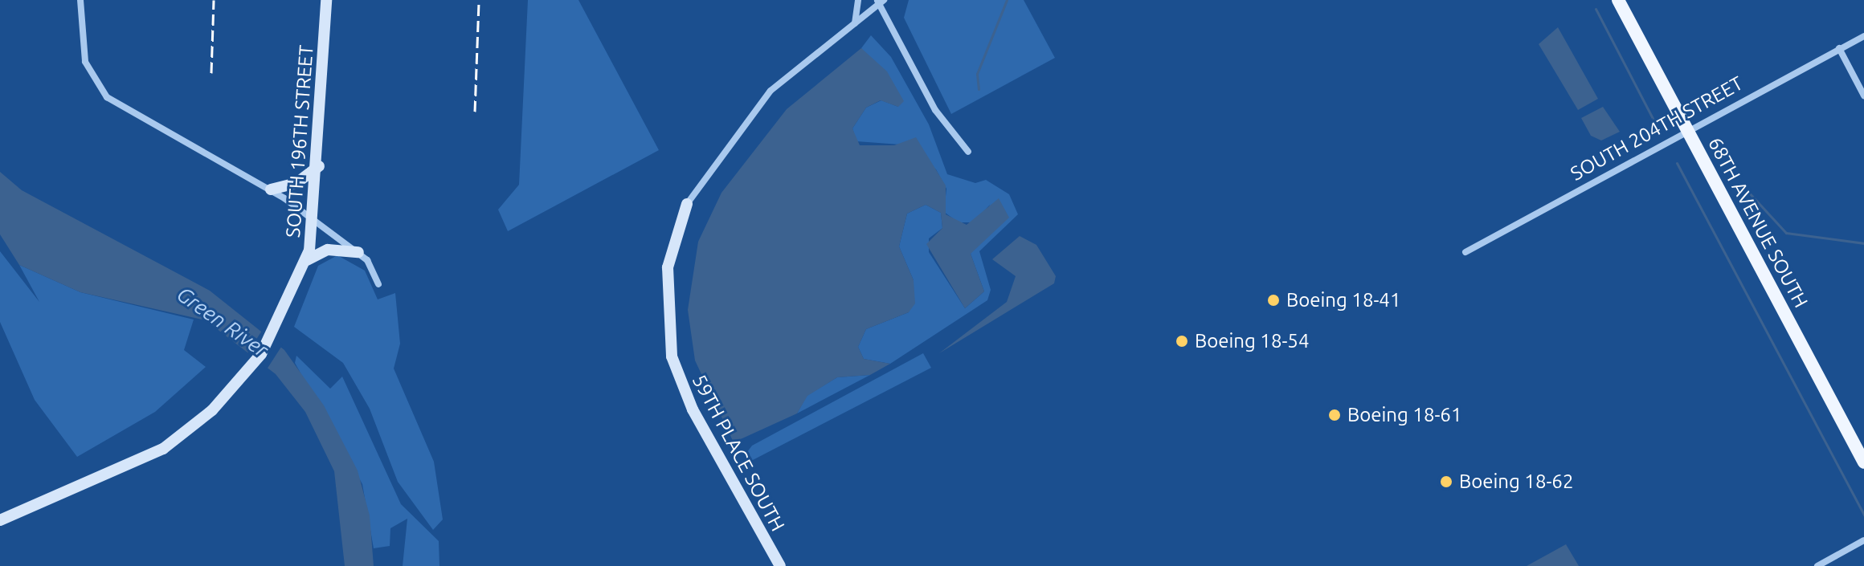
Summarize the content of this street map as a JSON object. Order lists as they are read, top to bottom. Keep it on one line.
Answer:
{"streets":{"main road":["SOUTH 196TH STREET","68TH AVENUE SOUTH","59TH PLACE SOUTH"],"street":["SOUTH 204TH STREET"]},"crossings":[["SOUTH 204TH STREET","68TH AVENUE SOUTH"]],"water":["Green River"],"places":["Boeing 18-41","Boeing 18-54","Boeing 18-61","Boeing 18-62"]}
